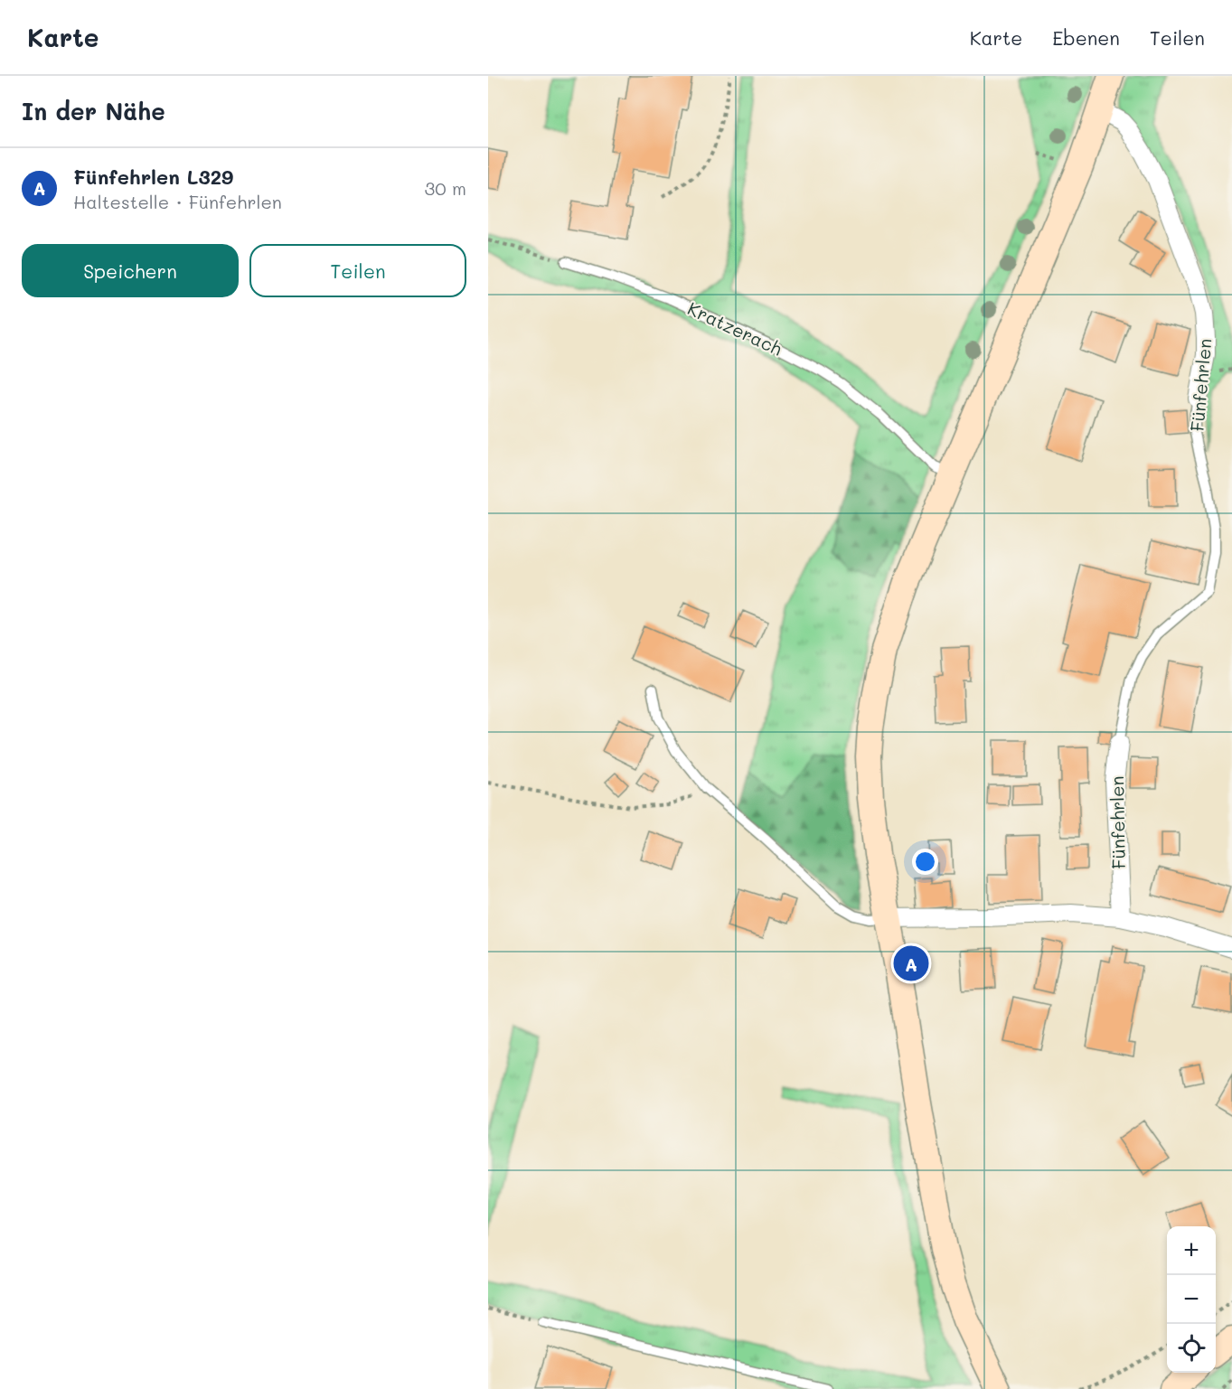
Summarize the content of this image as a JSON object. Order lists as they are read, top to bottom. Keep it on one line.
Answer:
{"streets":{"street":["Fünfehrlen"],"lane":["Kratzerach"]},"page":{"header":"Karte","nav":["Karte","Ebenen","Teilen"],"heading":"In der Nähe","list":[{"mark":"A","name":"Fünfehrlen L329","note":"Haltestelle · Fünfehrlen","value":"30 m"}],"buttons":["Speichern","Teilen"],"pins":"A","map_buttons":["+","−"]}}
